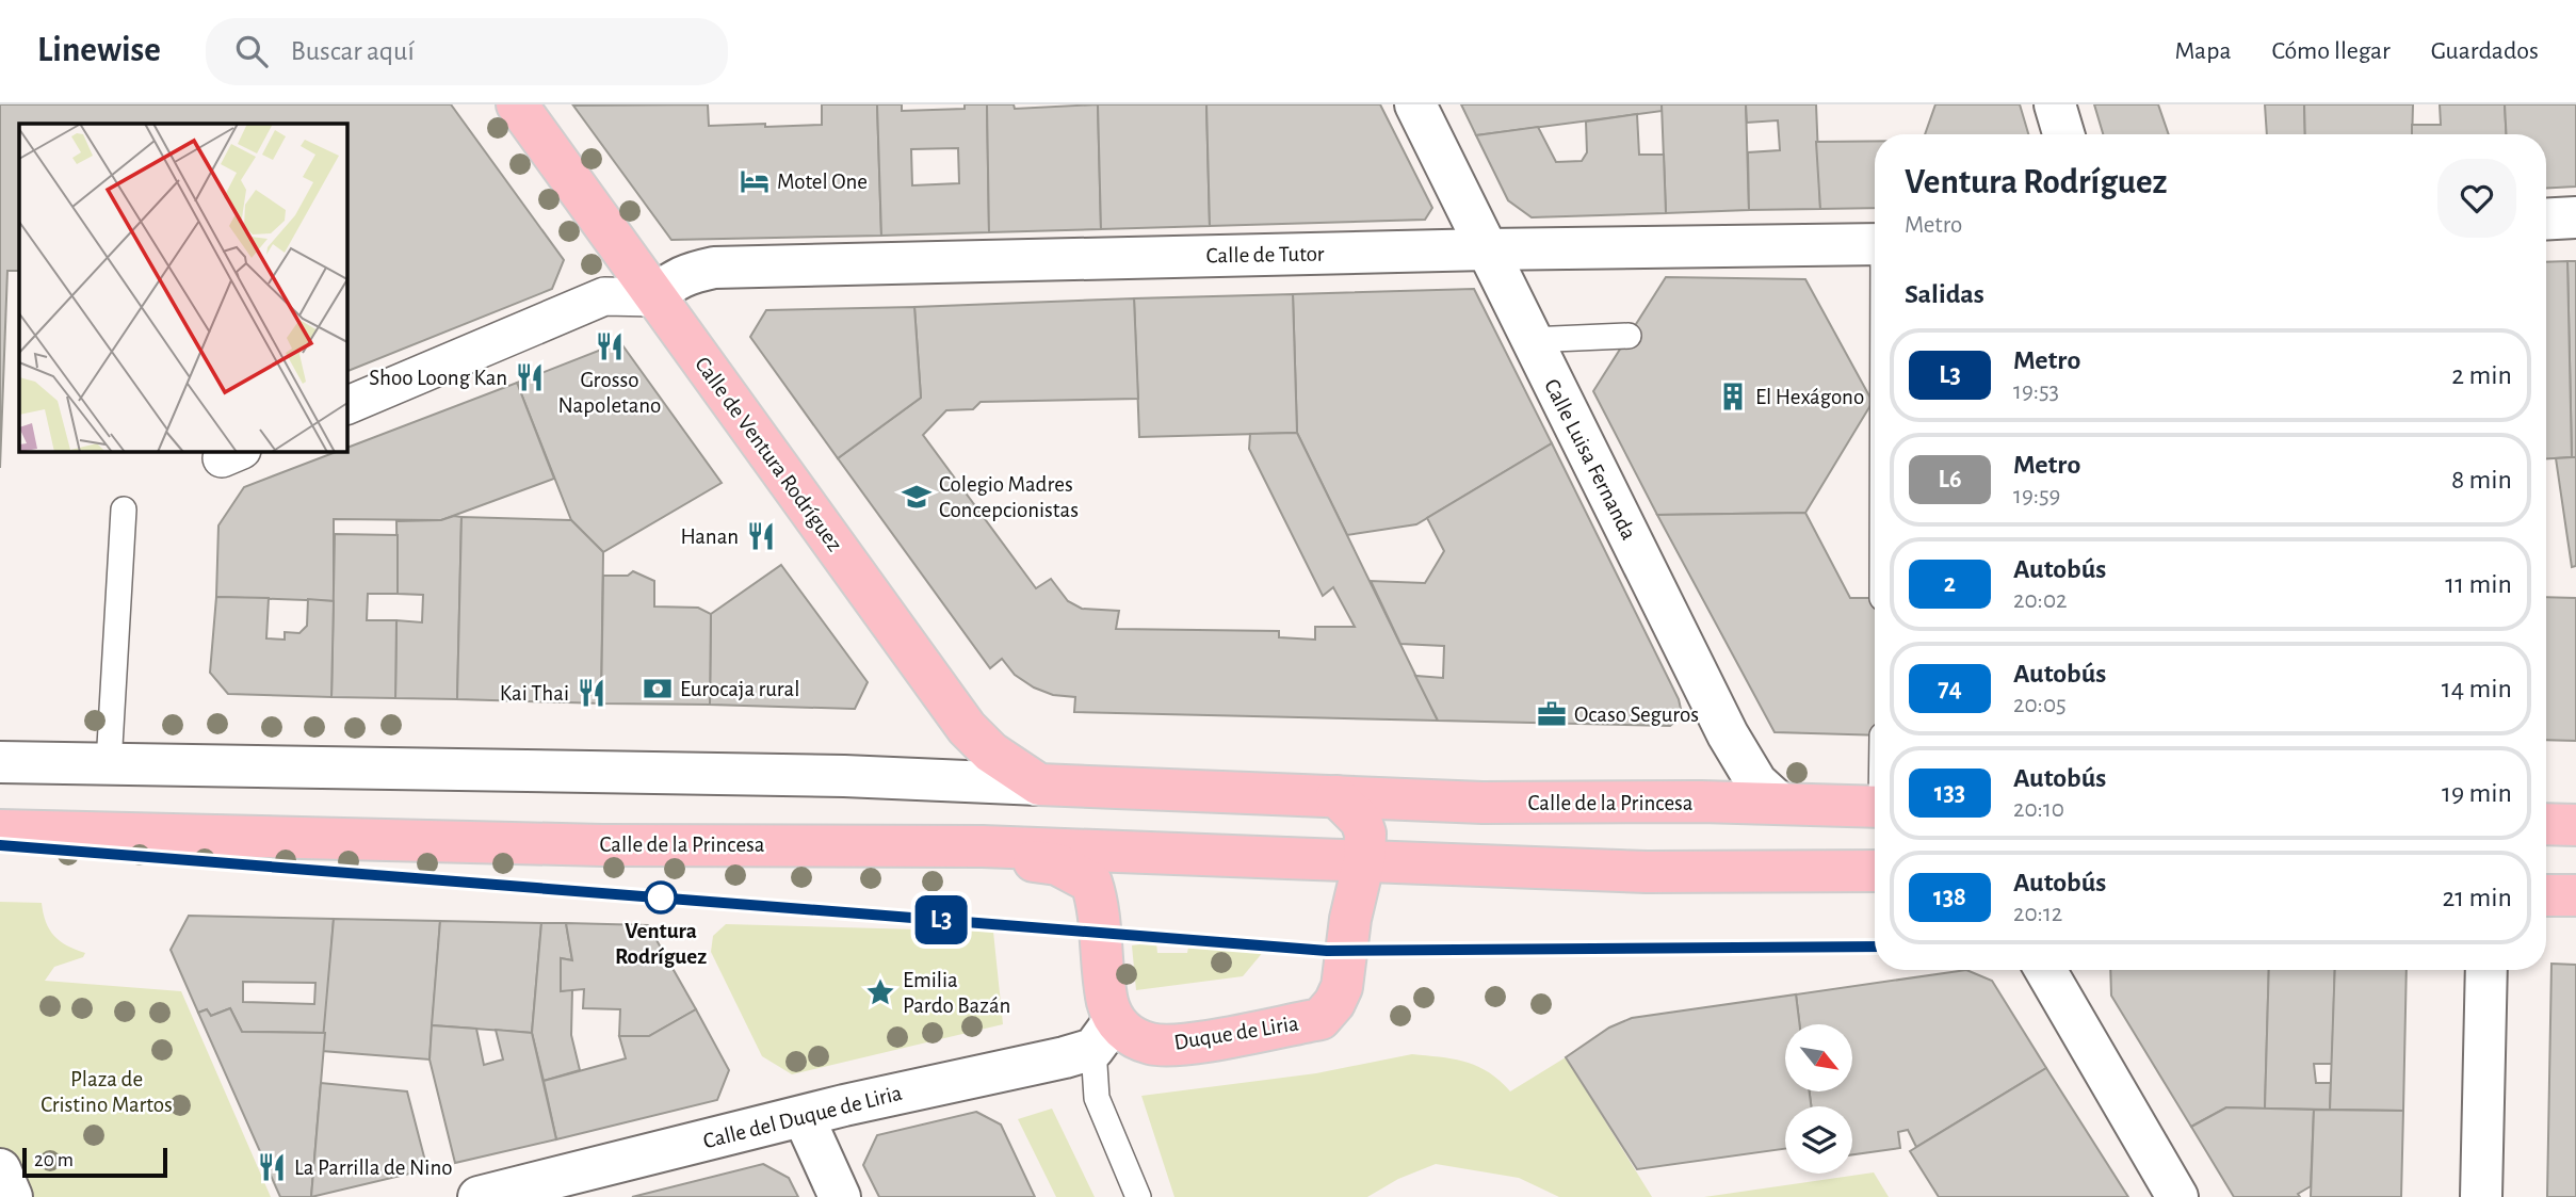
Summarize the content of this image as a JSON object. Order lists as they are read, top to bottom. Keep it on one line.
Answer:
{"streets":{"main road":["Calle de Ventura Rodríguez","Calle de la Princesa","Duque de Liria"],"street":["Calle de Tutor","Calle Luisa Fernanda","Calle del Duque de Liria"]},"crossings":[["Calle de Tutor","Calle de Ventura Rodríguez"],["Calle de Tutor","Calle Luisa Fernanda"],["Calle de Ventura Rodríguez","Calle de la Princesa"],["Calle Luisa Fernanda","Calle de la Princesa"],["Calle de la Princesa","Duque de Liria"],["Duque de Liria","Calle del Duque de Liria"]],"parks":["Plaza de Cristino Martos"],"places":{"hotel":["Motel One"],"restaurant":["Grosso Napoletano","Shoo Loong Kan","Hanan","Kai Thai","La Parrilla de Nino"],"building":["El Hexágono"],"school or university":["Colegio Madres Concepcionistas"],"bank":["Eurocaja rural"],"office":["Ocaso Seguros"],"other":["Ventura Rodríguez"],"place":["Emilia Pardo Bazán"]},"lines":["metro line L3"],"scale_bar":"20 m","north":"bottom right","page":{"header":"Linewise","search":"Buscar aquí","nav":["Mapa","Cómo llegar","Guardados"],"on_map":"L3","heading":[["Ventura Rodríguez","Metro"],"Salidas"],"list":[{"mark":"L3","name":"Metro","note":"19:53","value":"2 min"},{"mark":"L6","name":"Metro","note":"19:59","value":"8 min"},{"mark":"2","name":"Autobús","note":"20:02","value":"11 min"},{"mark":"74","name":"Autobús","note":"20:05","value":"14 min"},{"mark":"133","name":"Autobús","note":"20:10","value":"19 min"},{"mark":"138","name":"Autobús","note":"20:12","value":"21 min"}],"scale":"20 m"}}
